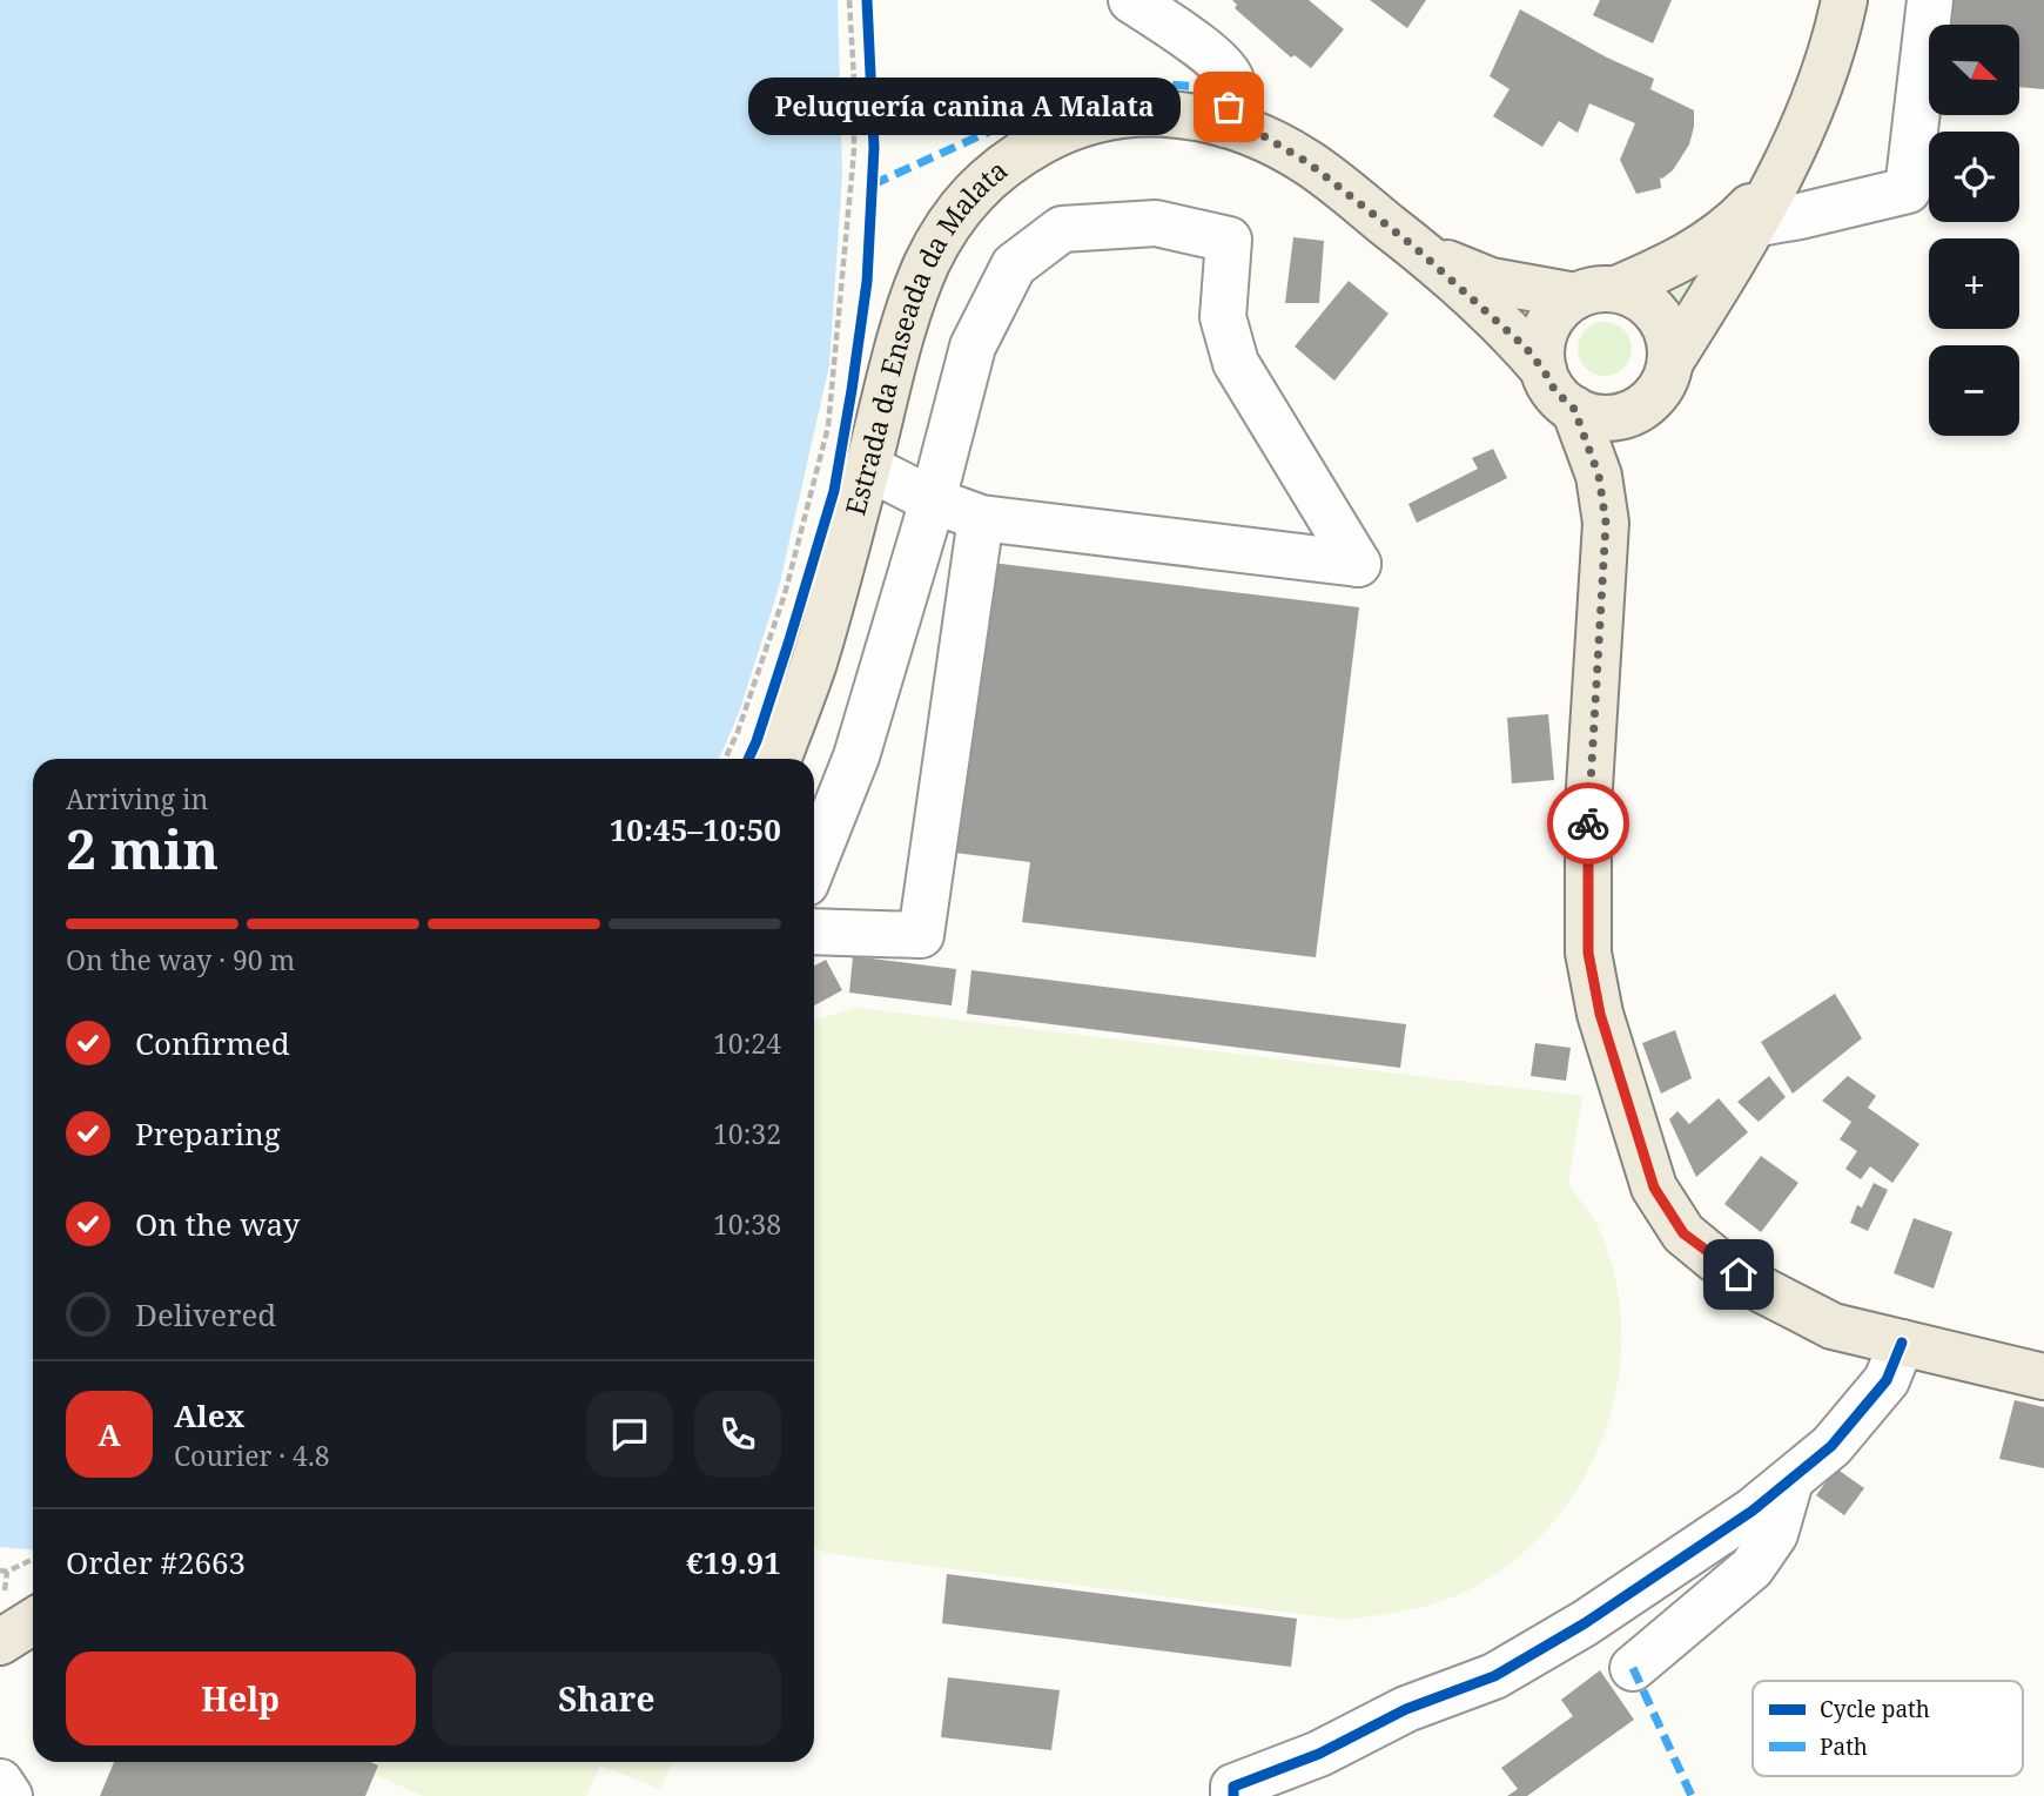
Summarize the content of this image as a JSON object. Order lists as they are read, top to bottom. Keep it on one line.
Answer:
{"streets":{"main road":["Estrada da Enseada da Malata"]},"places":["Peluquería canina A Malata"],"legend":["Cycle path","Path"],"north":"bottom right","page":{"map_buttons":["+","−"],"bubble":"Peluquería canina A Malata","heading":["2 min","Arriving in","10:45–10:50"],"panel":["Alex","Courier · 4.8","Order #2663","€19.91"],"bar":"On the way · 90 m","list":[["Confirmed","10:24"],["Preparing","10:32"],["On the way","10:38"],"Delivered"],"round":"A","buttons":["Help","Share"]}}
